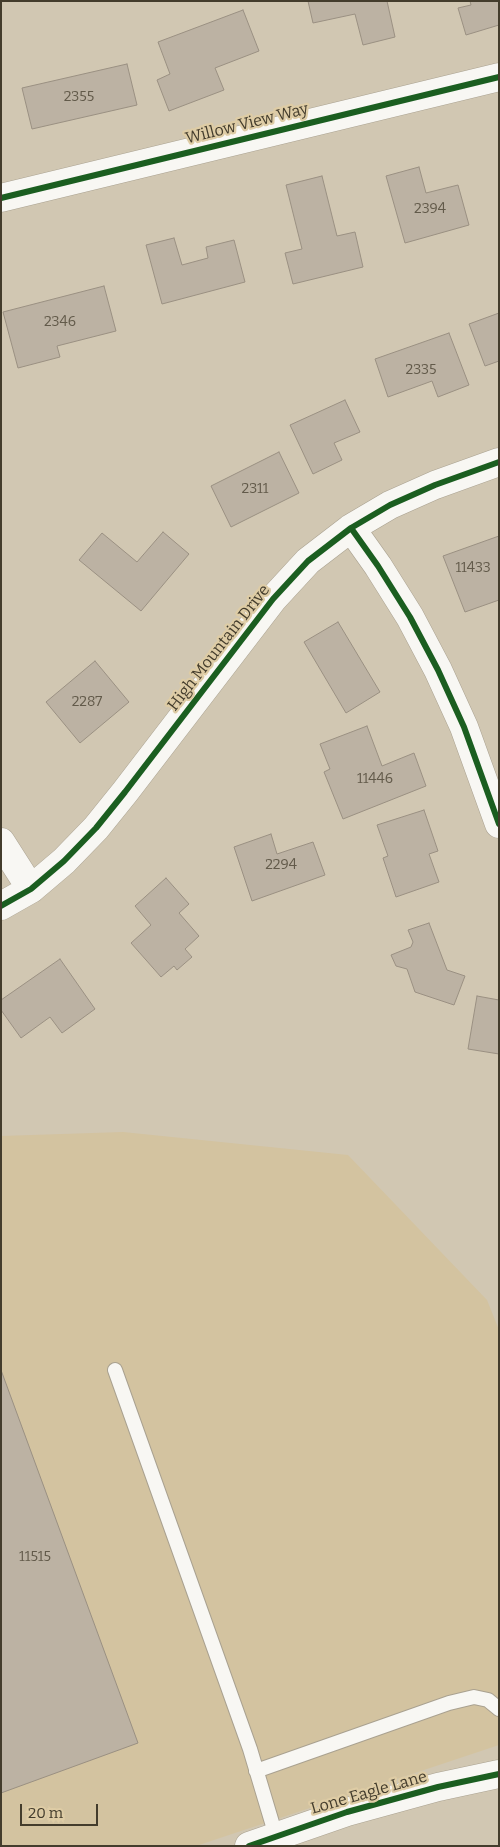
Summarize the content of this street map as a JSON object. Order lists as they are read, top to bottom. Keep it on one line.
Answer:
{"streets":{"street":["Willow View Way","High Mountain Drive","Lone Eagle Lane"]},"house_numbers":["2355","2394","2346","2335","2311","11433","2287","11446","2294","11515"],"scale_bar":"20 m"}
